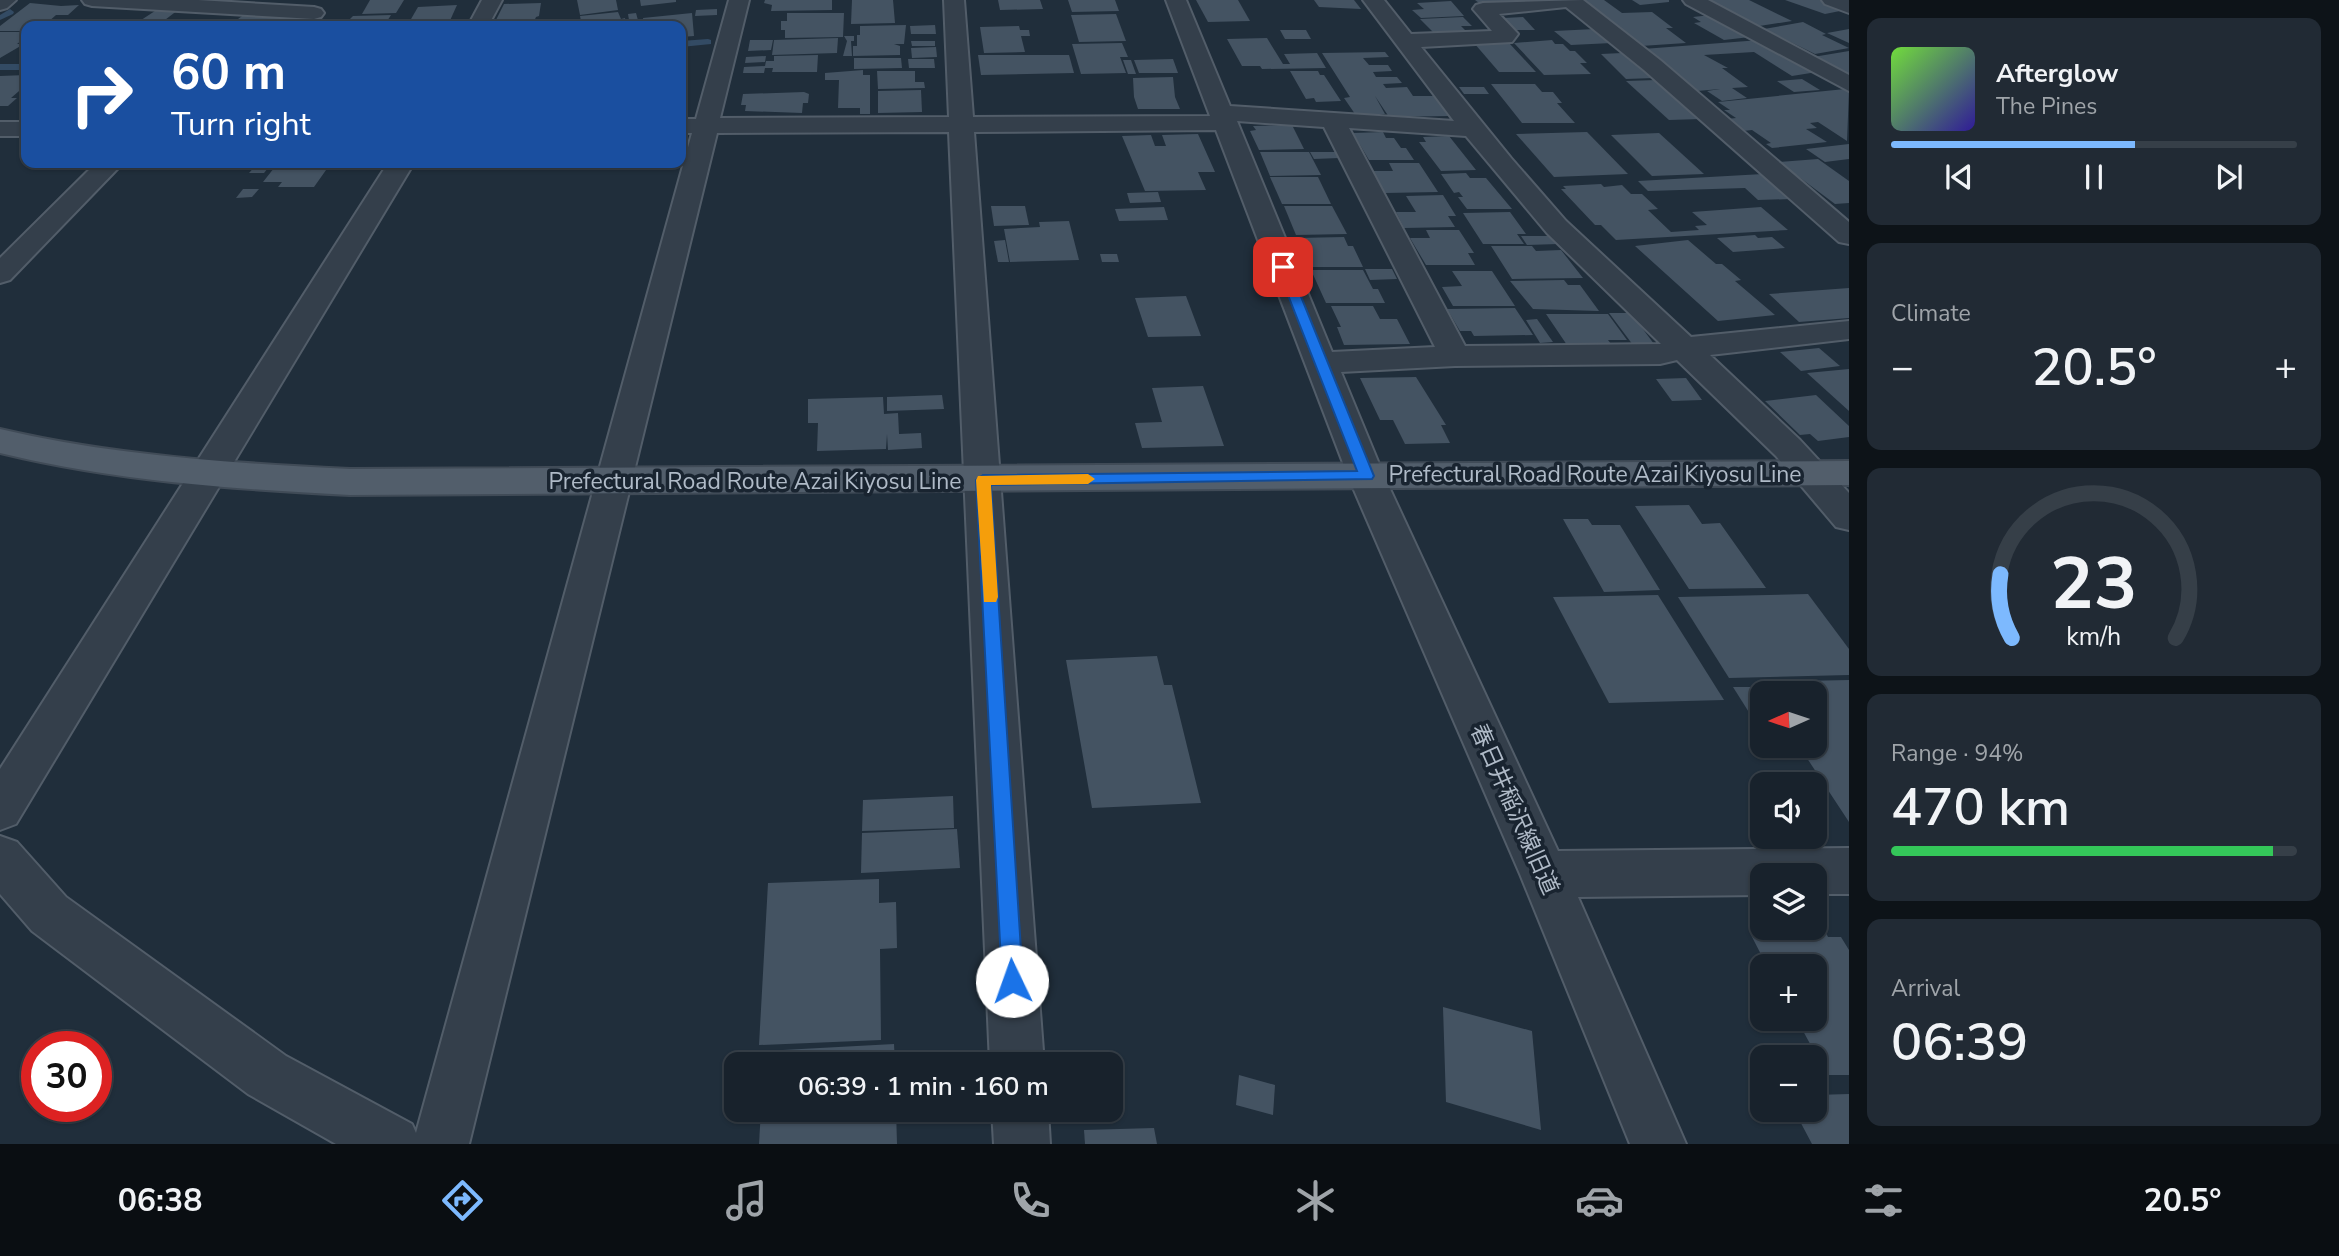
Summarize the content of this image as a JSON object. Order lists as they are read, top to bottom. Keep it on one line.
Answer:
{"streets":{"main road":["Prefectural Road Route Azai Kiyosu Line"],"street":["春日井稲沢線旧道"]},"crossings":[["Prefectural Road Route Azai Kiyosu Line","春日井稲沢線旧道"]],"north":"left","page":{"turn":["60 m","Turn right"],"song":["Afterglow","The Pines"],"tile":["Climate",["Range · 94%","470 km"],["Arrival","06:39"]],"heat":["−","20.5°","+"],"map_buttons":["+","−"],"limit":"30","trip":"06:39 · 1 min · 160 m","tabs":["06:38","20.5°"],"gauge":["23","km/h"]}}
